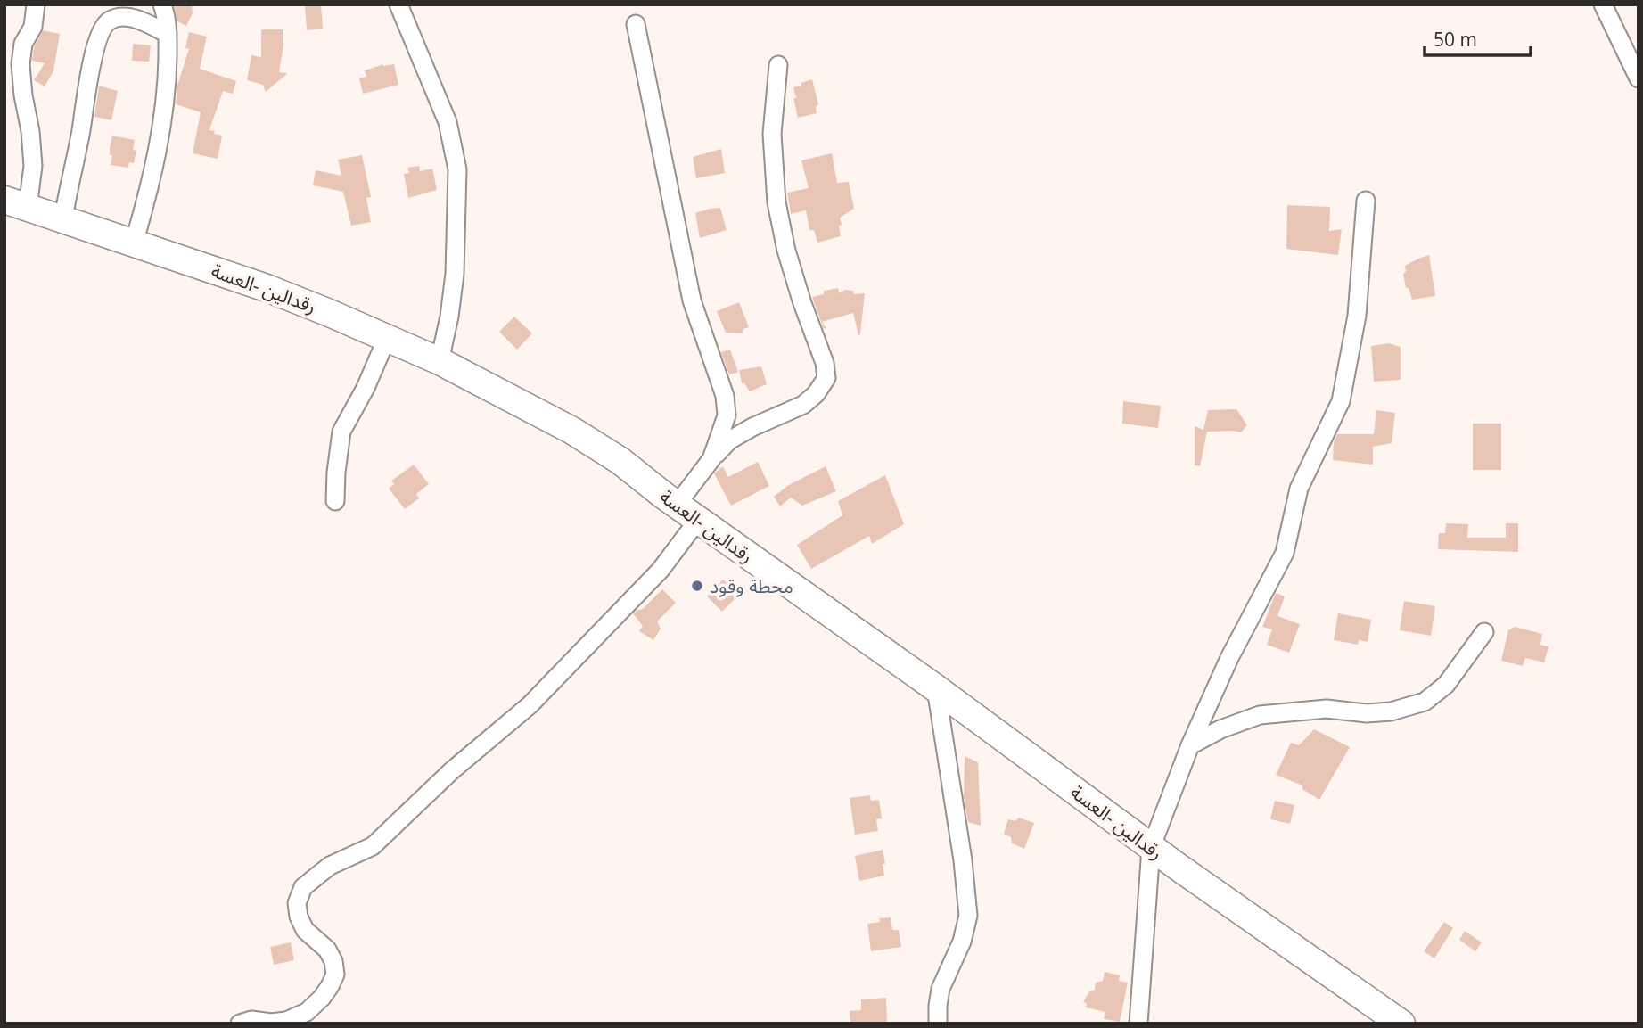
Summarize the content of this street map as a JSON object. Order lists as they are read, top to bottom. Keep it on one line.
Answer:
{"streets":{"main road":["رقدالين -العسة"]},"places":["محطة وقود"],"scale_bar":"50 m"}
